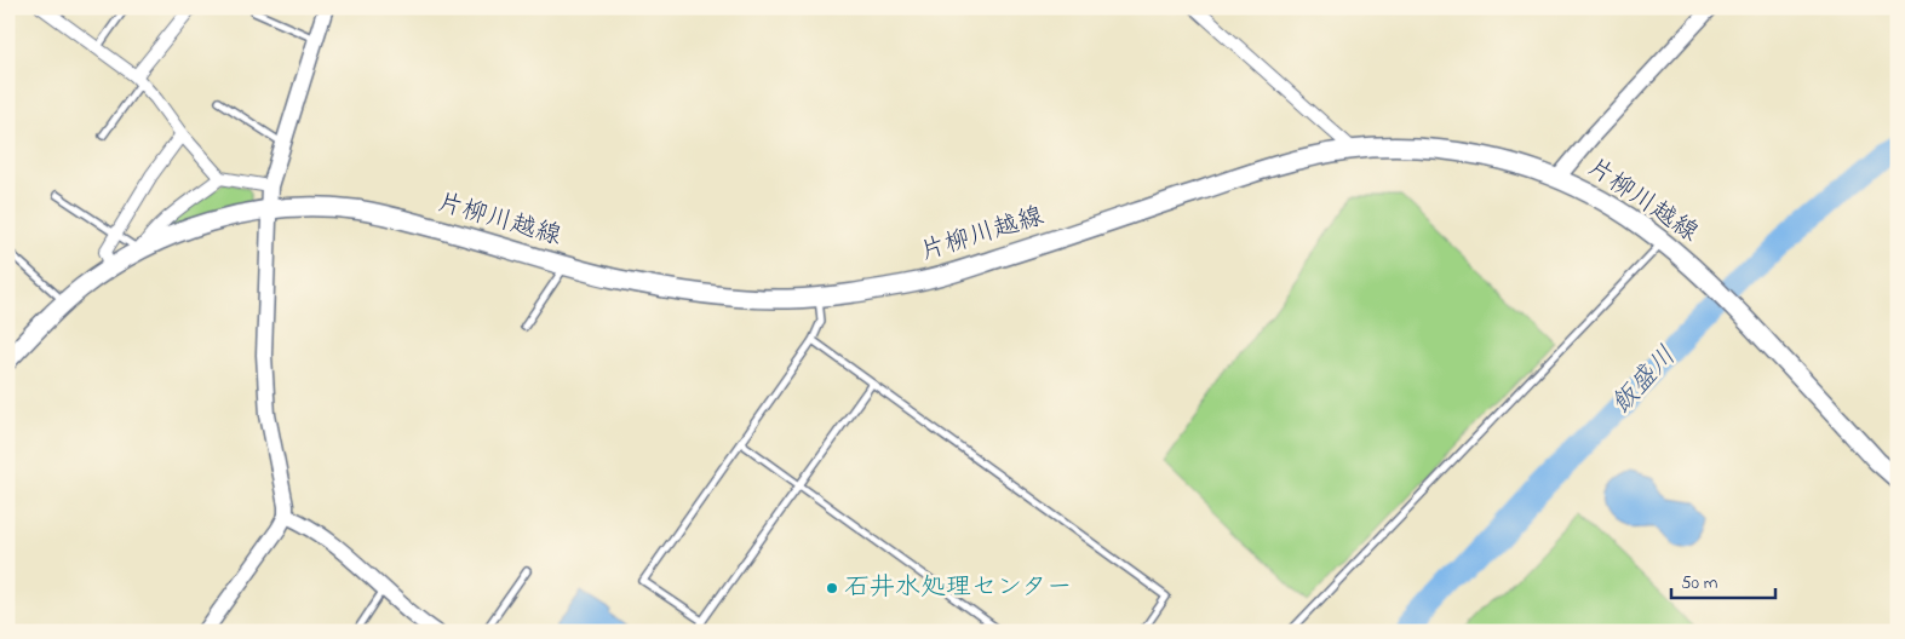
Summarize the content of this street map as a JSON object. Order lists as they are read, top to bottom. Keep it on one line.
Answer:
{"streets":{"main road":["片柳川越線"]},"water":["飯盛川"],"places":["石井水処理センター"],"scale_bar":"50 m"}
